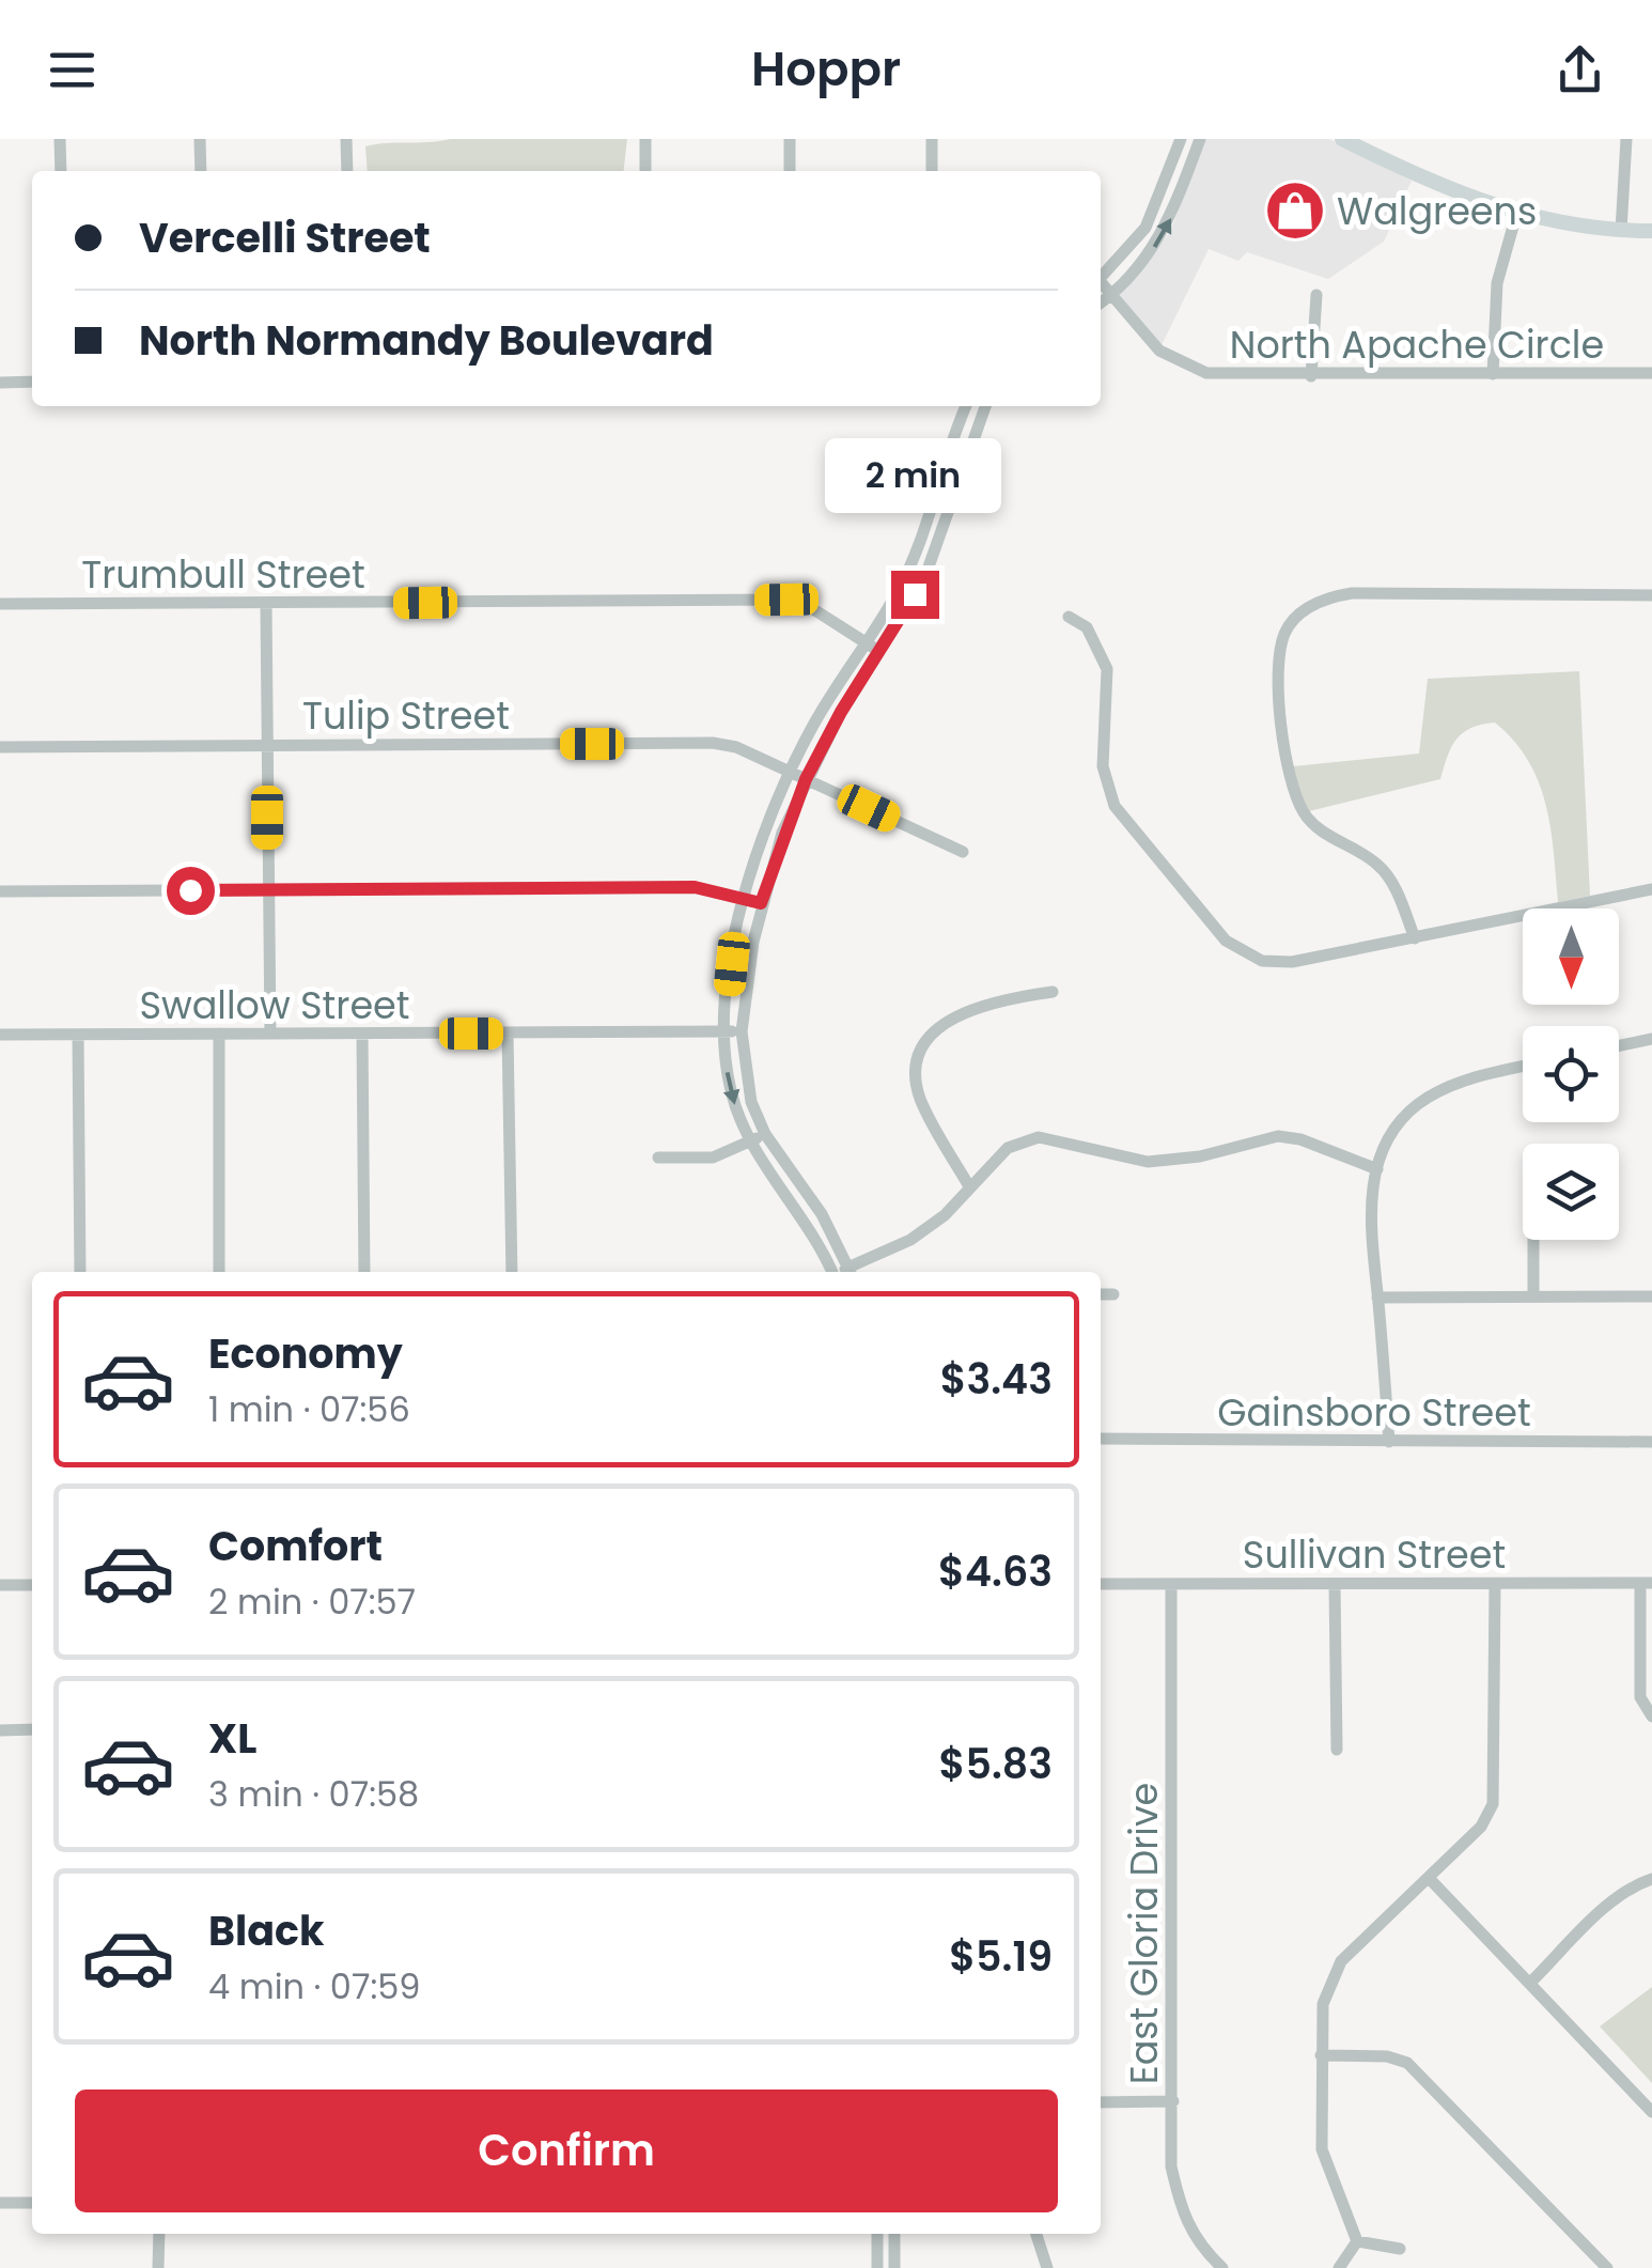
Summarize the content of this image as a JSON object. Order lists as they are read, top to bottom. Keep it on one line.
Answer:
{"streets":{"street":["North Apache Circle","Trumbull Street","Tulip Street","Swallow Street","Gainsboro Street","Sullivan Street","East Gloria Drive"]},"crossings":[["Sullivan Street","East Gloria Drive"]],"places":{"shop":["Walgreens"]},"north":"bottom","page":{"header":"Hoppr","banner":["Vercelli Street","North Normandy Boulevard"],"bubble":"2 min","list":[{"name":"Economy","note":"1 min · 07:56","value":"$3.43"},{"name":"Comfort","note":"2 min · 07:57","value":"$4.63"},{"name":"XL","note":"3 min · 07:58","value":"$5.83"},{"name":"Black","note":"4 min · 07:59","value":"$5.19"}],"buttons":"Confirm"}}
